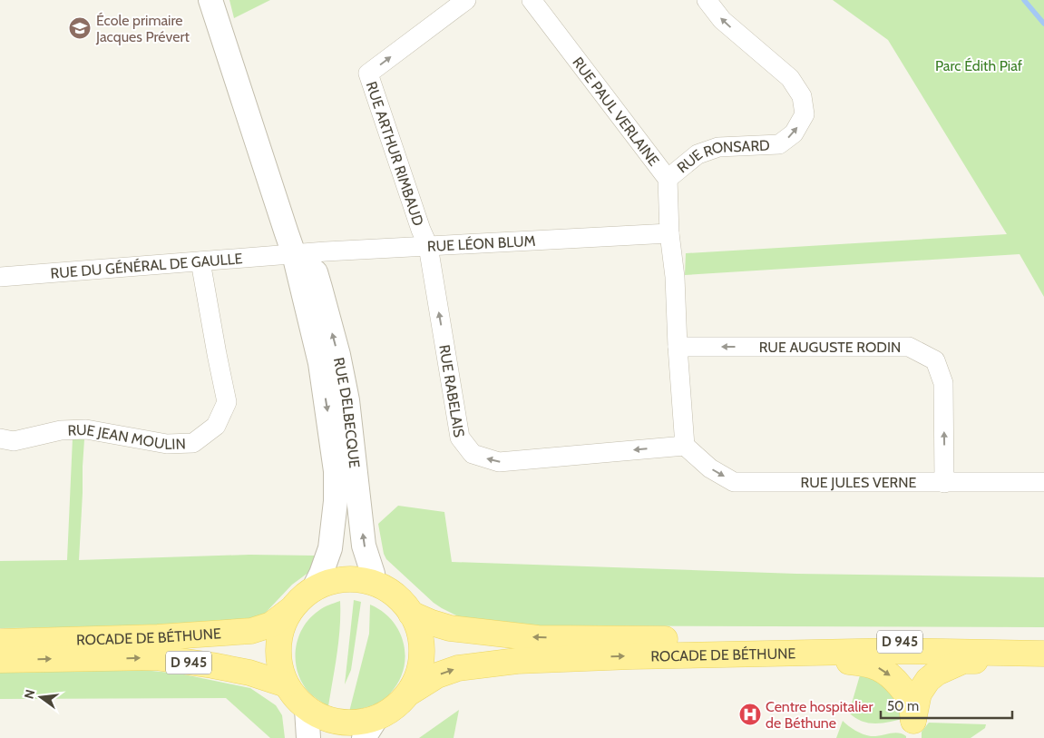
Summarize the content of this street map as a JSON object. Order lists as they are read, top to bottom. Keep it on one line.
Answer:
{"streets":{"main road":["ROCADE DE BÉTHUNE","D 945"],"street":["RUE PAUL VERLAINE","RUE ARTHUR RIMBAUD","RUE RONSARD","RUE LÉON BLUM","RUE DU GÉNÉRAL DE GAULLE","RUE AUGUSTE RODIN","RUE RABELAIS","RUE DELBECQUE","RUE JEAN MOULIN","RUE JULES VERNE"]},"crossings":[["RUE PAUL VERLAINE","RUE RONSARD"],["RUE PAUL VERLAINE","RUE LÉON BLUM"],["RUE PAUL VERLAINE","RUE AUGUSTE RODIN"],["RUE PAUL VERLAINE","RUE RABELAIS"],["RUE PAUL VERLAINE","RUE JULES VERNE"],["RUE ARTHUR RIMBAUD","RUE LÉON BLUM"],["RUE ARTHUR RIMBAUD","RUE RABELAIS"],["RUE LÉON BLUM","RUE DU GÉNÉRAL DE GAULLE"],["RUE LÉON BLUM","RUE RABELAIS"],["RUE LÉON BLUM","RUE DELBECQUE"],["RUE DU GÉNÉRAL DE GAULLE","RUE DELBECQUE"],["RUE DU GÉNÉRAL DE GAULLE","RUE JEAN MOULIN"],["RUE AUGUSTE RODIN","RUE JULES VERNE"],["RUE RABELAIS","RUE JULES VERNE"],["RUE DELBECQUE","ROCADE DE BÉTHUNE"]],"one_way":["RUE ARTHUR RIMBAUD","RUE JULES VERNE"],"parks":["Parc Édith Piaf"],"places":{"school or university":["École primaire Jacques Prévert"],"hospital":["Centre hospitalier de Béthune"]},"scale_bar":"50 m","north":"left"}
